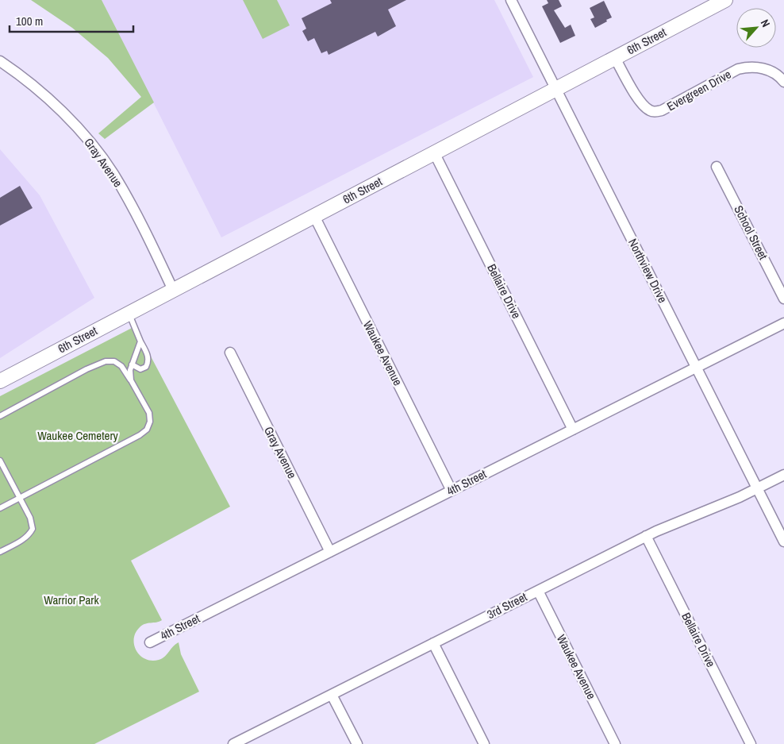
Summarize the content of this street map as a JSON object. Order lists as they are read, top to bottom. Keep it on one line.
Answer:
{"streets":{"main road":["6th Street"],"street":["Evergreen Drive","Gray Avenue","School Street","Northview Drive","Bellaire Drive","Waukee Avenue","4th Street","3rd Street"]},"crossings":[["6th Street","Evergreen Drive"],["6th Street","Gray Avenue"],["6th Street","Northview Drive"],["6th Street","Bellaire Drive"],["6th Street","Waukee Avenue"],["Gray Avenue","4th Street"],["Northview Drive","4th Street"],["Northview Drive","3rd Street"],["Bellaire Drive","4th Street"],["Bellaire Drive","3rd Street"],["Waukee Avenue","4th Street"],["Waukee Avenue","3rd Street"]],"parks":["Waukee Cemetery","Warrior Park"],"scale_bar":"100 m","north":"top right"}
